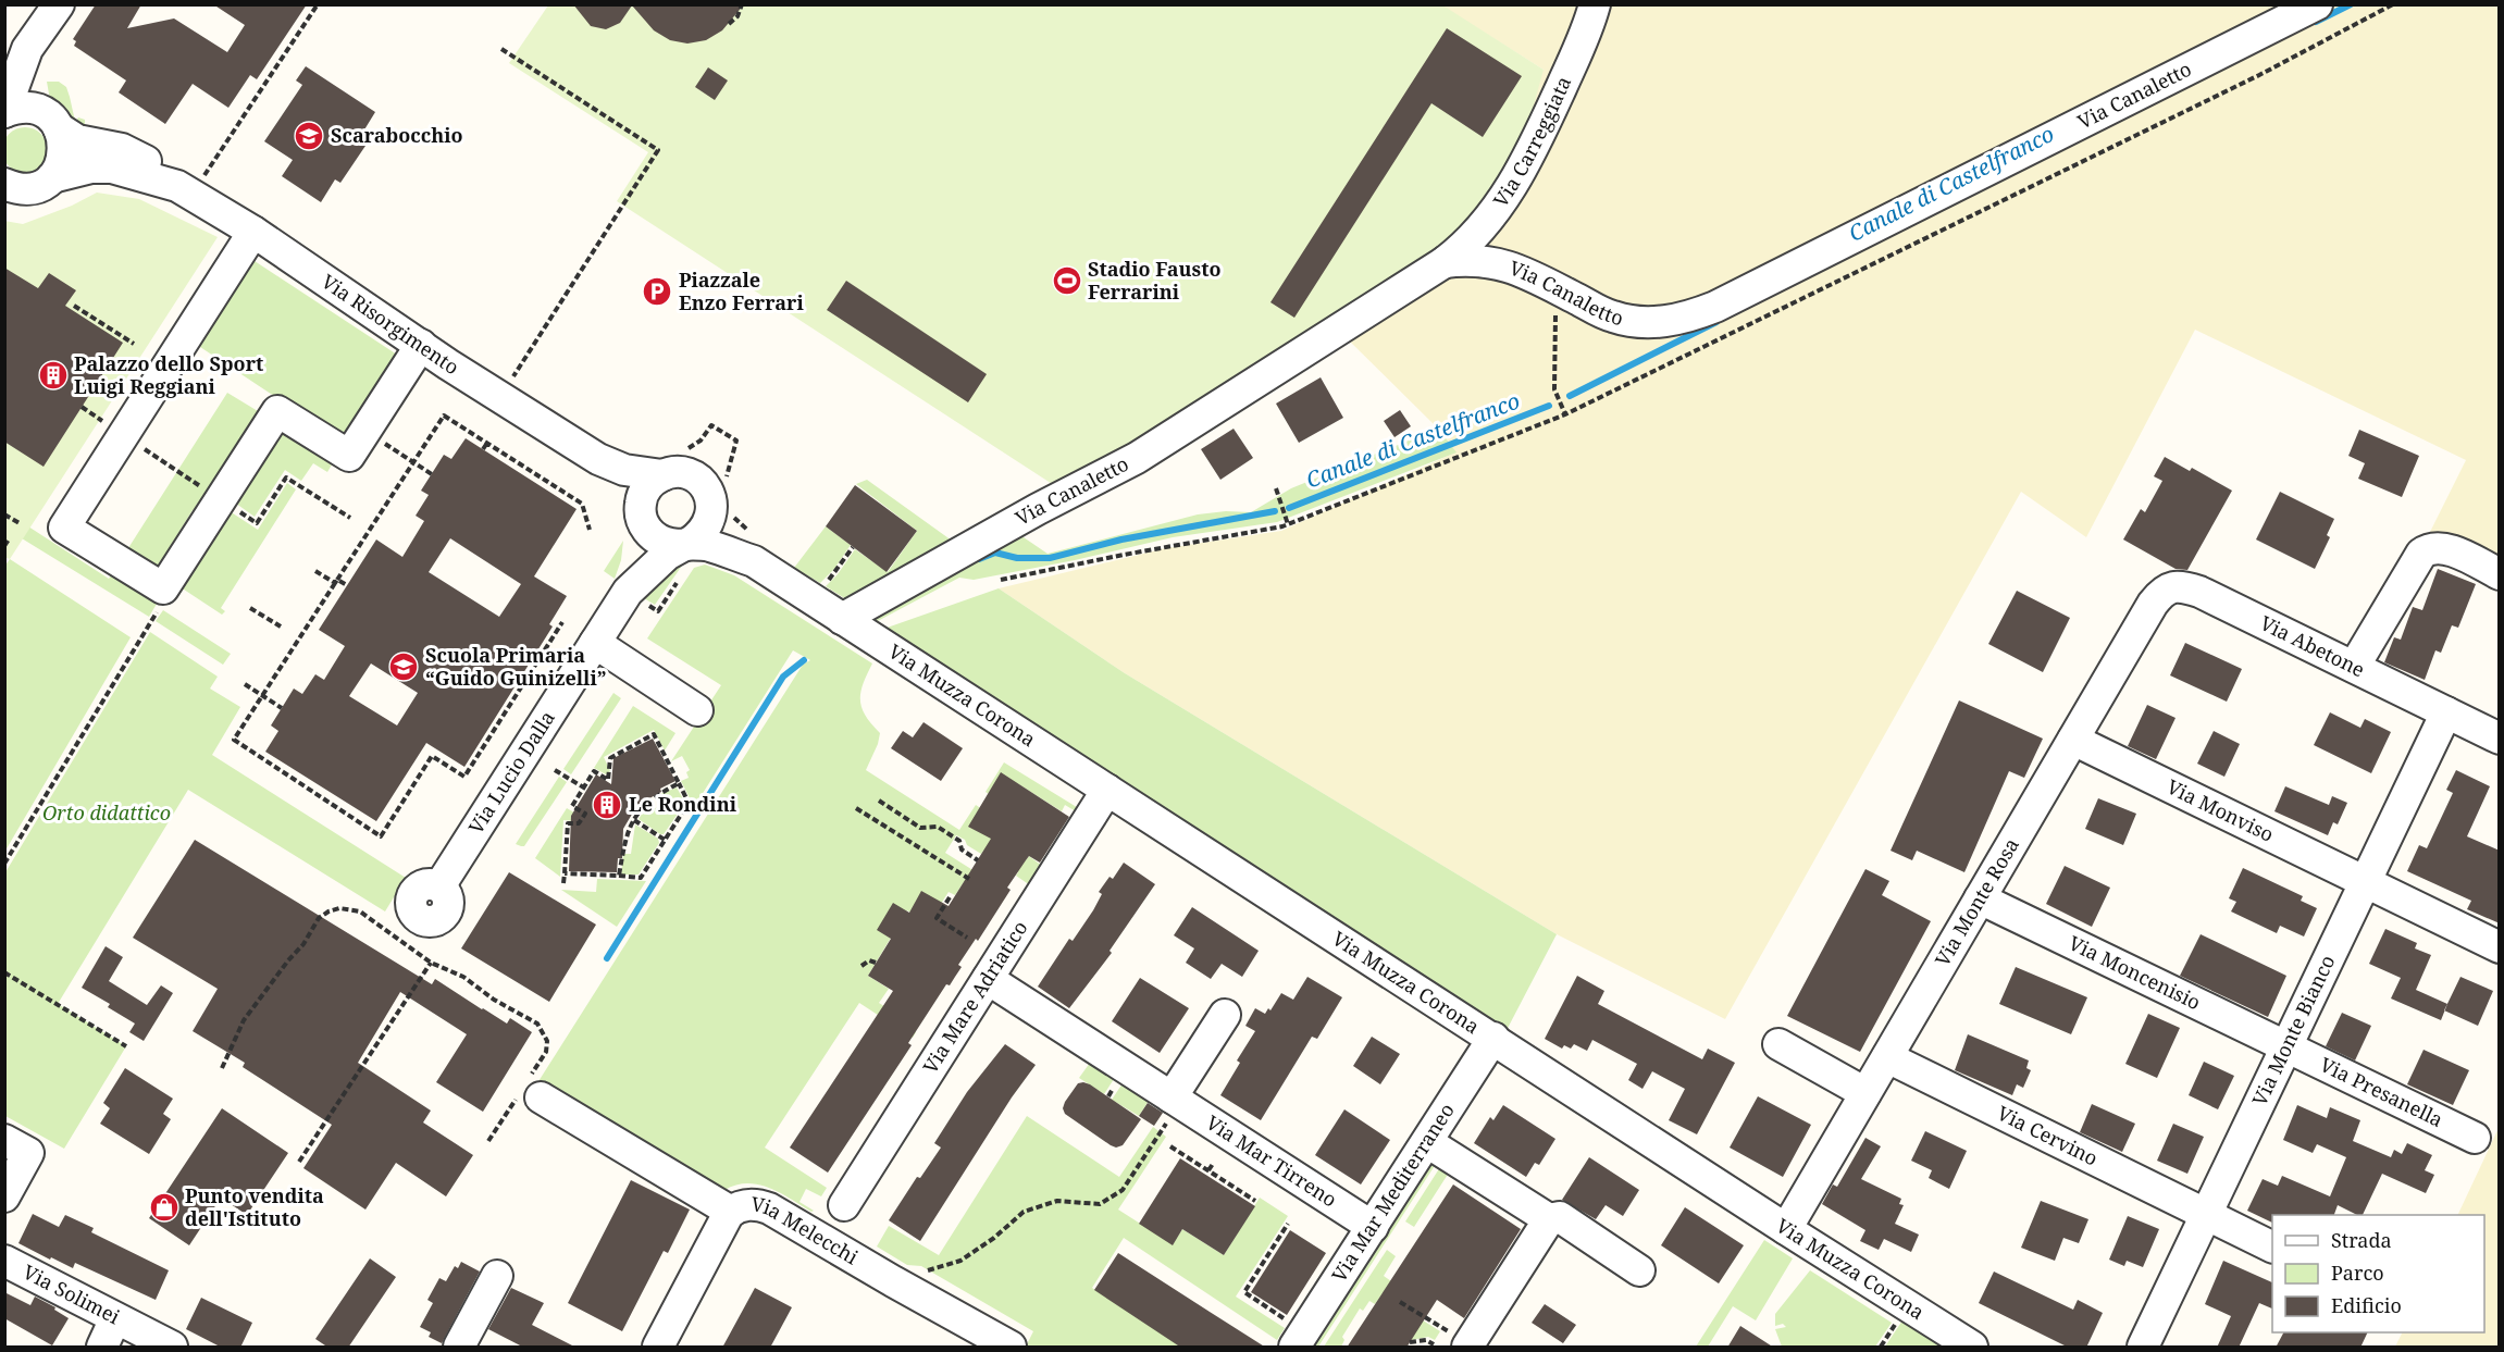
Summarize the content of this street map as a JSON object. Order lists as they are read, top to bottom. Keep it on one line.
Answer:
{"streets":{"street":["Via Canaletto","Via Carreggiata","Via Risorgimento","Via Abetone","Via Muzza Corona","Via Lucio Dalla","Via Monviso","Via Monte Rosa","Via Moncenisio","Via Mare Adriatico","Via Monte Bianco","Via Presanella","Via Cervino","Via Mar Tirreno","Via Mar Mediterraneo","Via Melecchi","Via Solimei"]},"crossings":[["Via Canaletto","Via Carreggiata"],["Via Canaletto","Via Risorgimento"],["Via Canaletto","Via Muzza Corona"],["Via Risorgimento","Via Muzza Corona"],["Via Risorgimento","Via Lucio Dalla"],["Via Abetone","Via Monte Rosa"],["Via Abetone","Via Monte Bianco"],["Via Muzza Corona","Via Monte Rosa"],["Via Muzza Corona","Via Mare Adriatico"],["Via Muzza Corona","Via Mar Mediterraneo"],["Via Monviso","Via Monte Rosa"],["Via Monviso","Via Monte Bianco"],["Via Monte Rosa","Via Moncenisio"],["Via Monte Rosa","Via Cervino"],["Via Moncenisio","Via Monte Bianco"],["Via Moncenisio","Via Presanella"],["Via Mare Adriatico","Via Mar Tirreno"],["Via Monte Bianco","Via Presanella"],["Via Monte Bianco","Via Cervino"],["Via Mar Tirreno","Via Mar Mediterraneo"]],"water":["Canale di Castelfranco"],"parks":["Orto didattico"],"places":{"school or university":["Scarabocchio","Scuola Primaria “Guido Guinizelli”"],"sports":["Stadio Fausto Ferrarini"],"parking":["Piazzale Enzo Ferrari"],"building":["Palazzo dello Sport Luigi Reggiani","Le Rondini"],"shop":["Punto vendita dell'Istituto"]},"legend":["Strada","Parco","Edificio"]}
